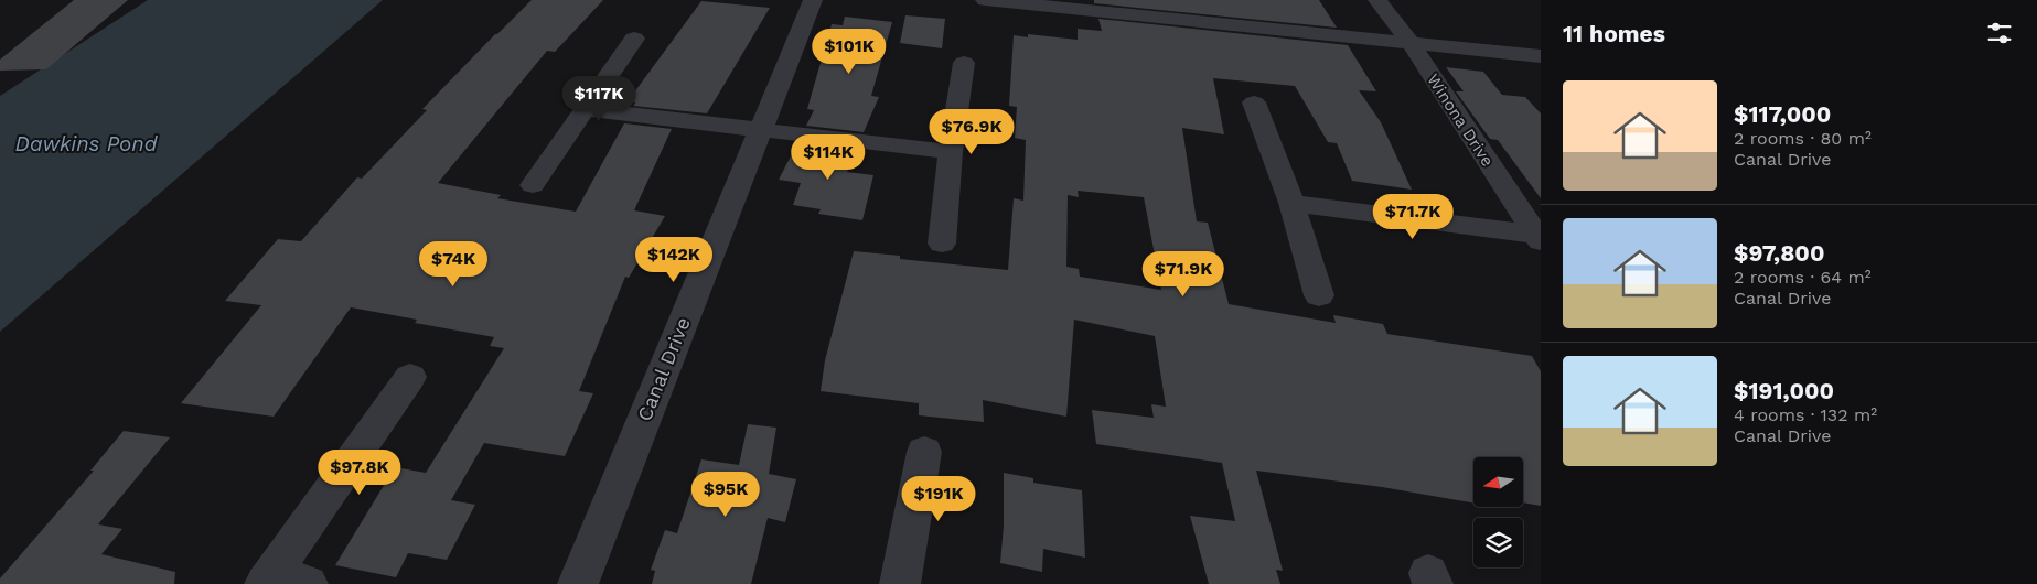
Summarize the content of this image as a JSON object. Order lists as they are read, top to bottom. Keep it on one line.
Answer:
{"streets":{"street":["Winona Drive","Canal Drive"]},"water":["Dawkins Pond"],"north":"left","page":{"heading":"11 homes","price":["$101K","$117K","$76.9K","$114K","$71.7K","$142K","$74K","$71.9K","$97.8K","$95K","$191K"],"list":[{"name":"$117,000","note":"2 rooms · 80 m² · Canal Drive"},{"name":"$97,800","note":"2 rooms · 64 m² · Canal Drive"},{"name":"$191,000","note":"4 rooms · 132 m² · Canal Drive"}]}}
